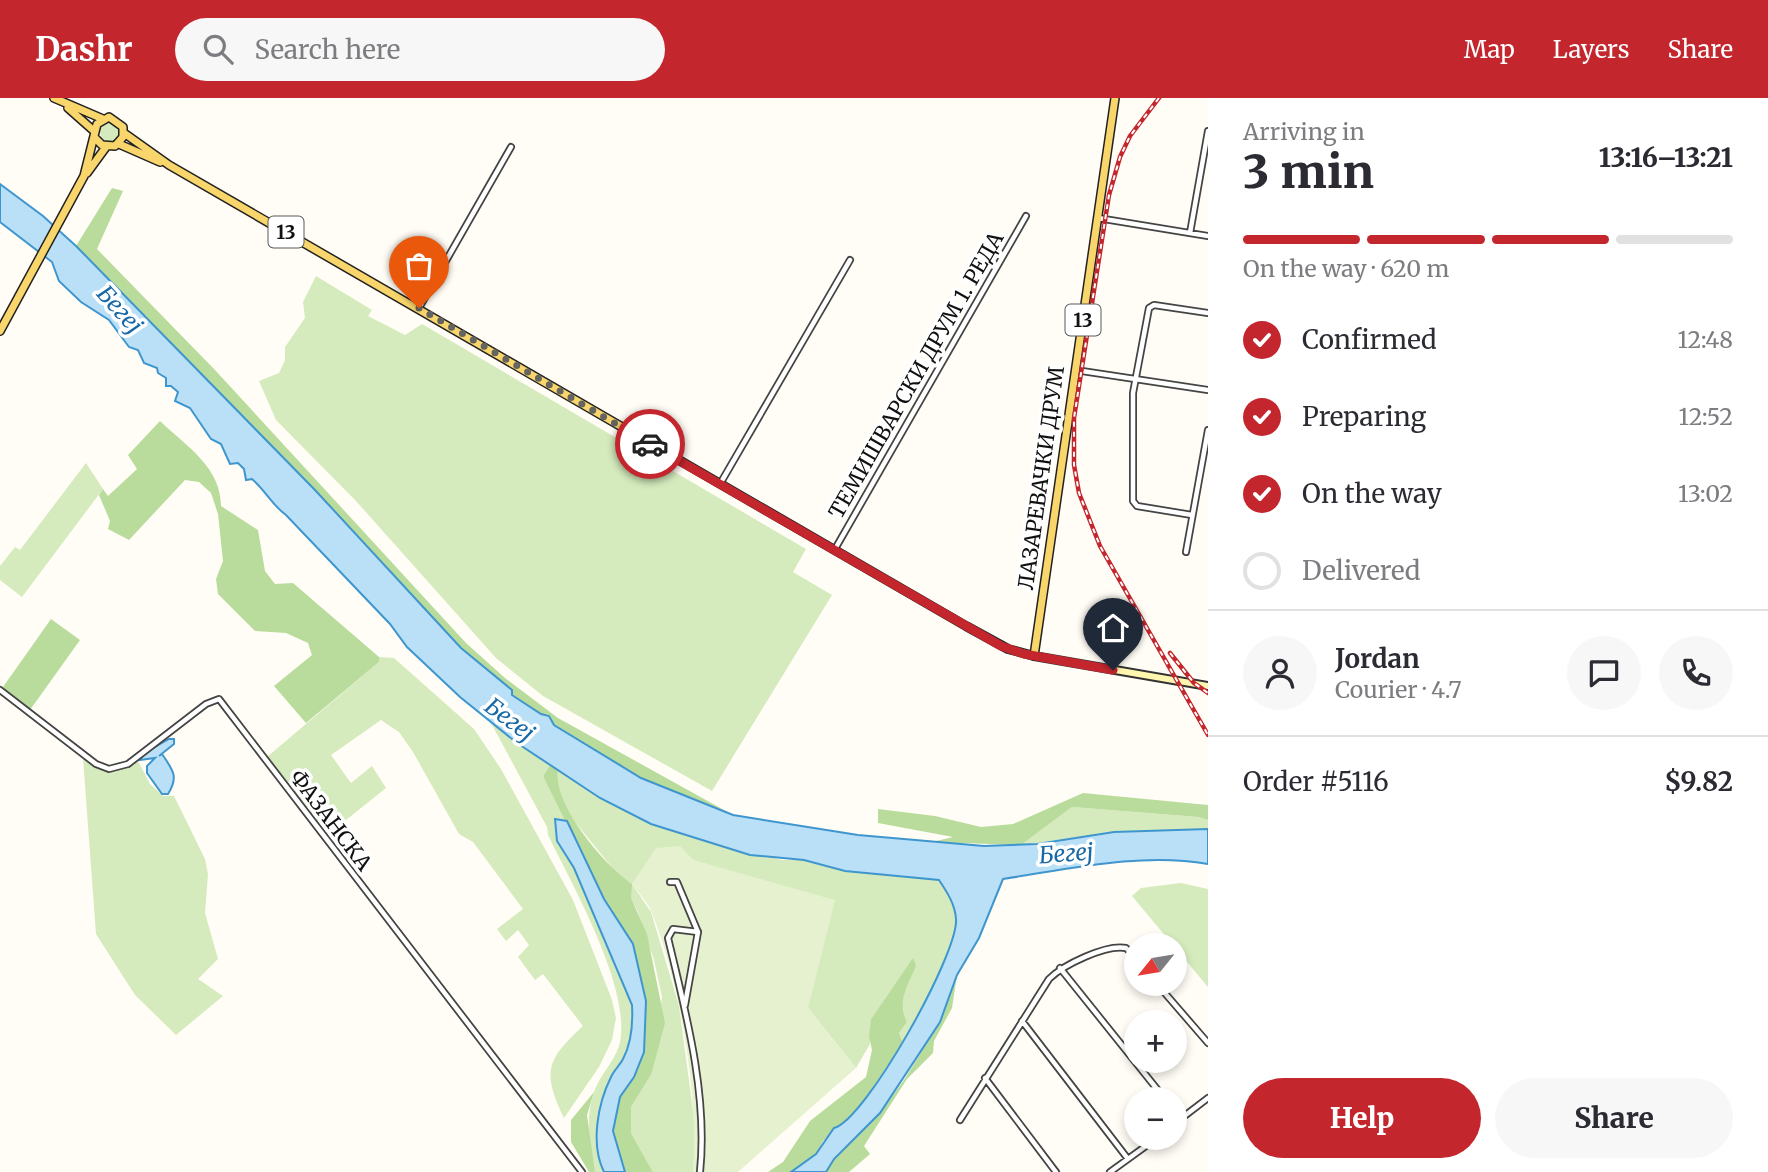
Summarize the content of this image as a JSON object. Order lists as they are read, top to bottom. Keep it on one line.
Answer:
{"streets":{"main road":["13","ЛАЗАРЕВАЧКИ ДРУМ"],"street":["ТЕМИШВАРСКИ ДРУМ 1. РЕДА","ФАЗАНСКА"]},"crossings":[["13","ТЕМИШВАРСКИ ДРУМ 1. РЕДА"],["13","ЛАЗАРЕВАЧКИ ДРУМ"]],"water":["Бегеј"],"north":"bottom left","page":{"header":"Dashr","search":"Search here","nav":["Map","Layers","Share"],"heading":["3 min","Arriving in","13:16–13:21"],"panel":["Jordan","Courier · 4.7","Order #5116","$9.82"],"bar":"On the way · 620 m","list":[["Confirmed","12:48"],["Preparing","12:52"],["On the way","13:02"],"Delivered"],"map_buttons":["+","−"],"buttons":["Help","Share"]}}
